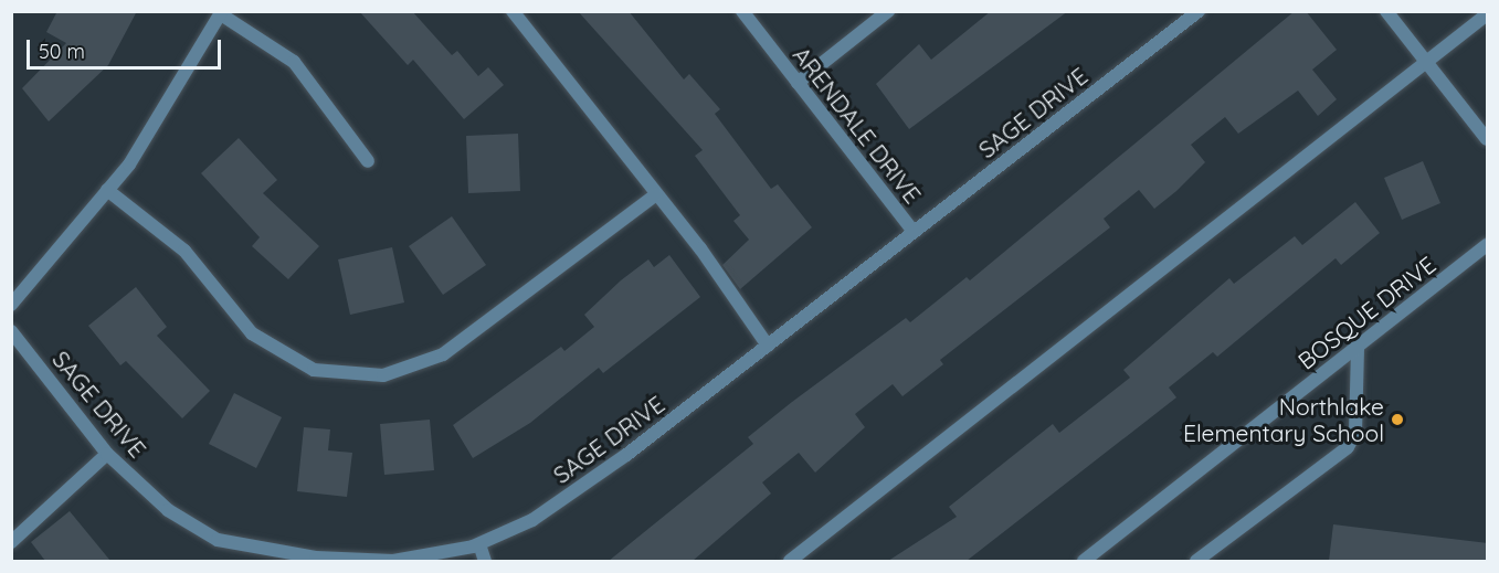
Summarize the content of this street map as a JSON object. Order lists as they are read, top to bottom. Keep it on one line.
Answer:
{"streets":{"street":["SAGE DRIVE","ARENDALE DRIVE","BOSQUE DRIVE"]},"crossings":[["SAGE DRIVE","ARENDALE DRIVE"]],"places":["Northlake Elementary School"],"scale_bar":"50 m"}
